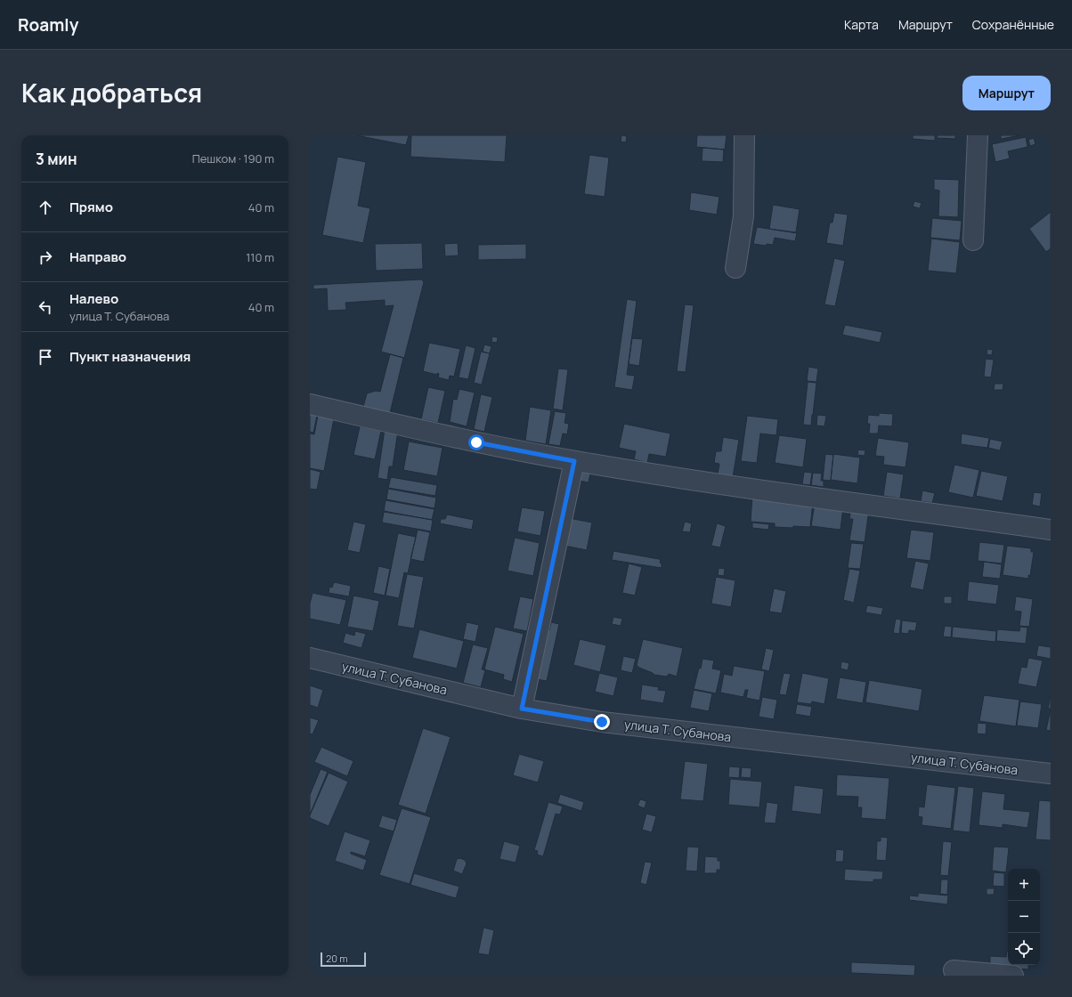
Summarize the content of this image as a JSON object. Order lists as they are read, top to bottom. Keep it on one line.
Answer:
{"streets":{"street":["улица Т. Субанова"]},"scale_bar":"20 m","page":{"header":"Roamly","nav":["Карта","Маршрут","Сохранённые"],"title":"Как добраться","buttons":"Маршрут","heading":["3 мин","Пешком · 190 m"],"list":[["Прямо","40 m"],["Направо","110 m"],["Налево","улица Т. Субанова","40 m"],"Пункт назначения"],"map_buttons":["+","−"],"scale":"20 m"}}
